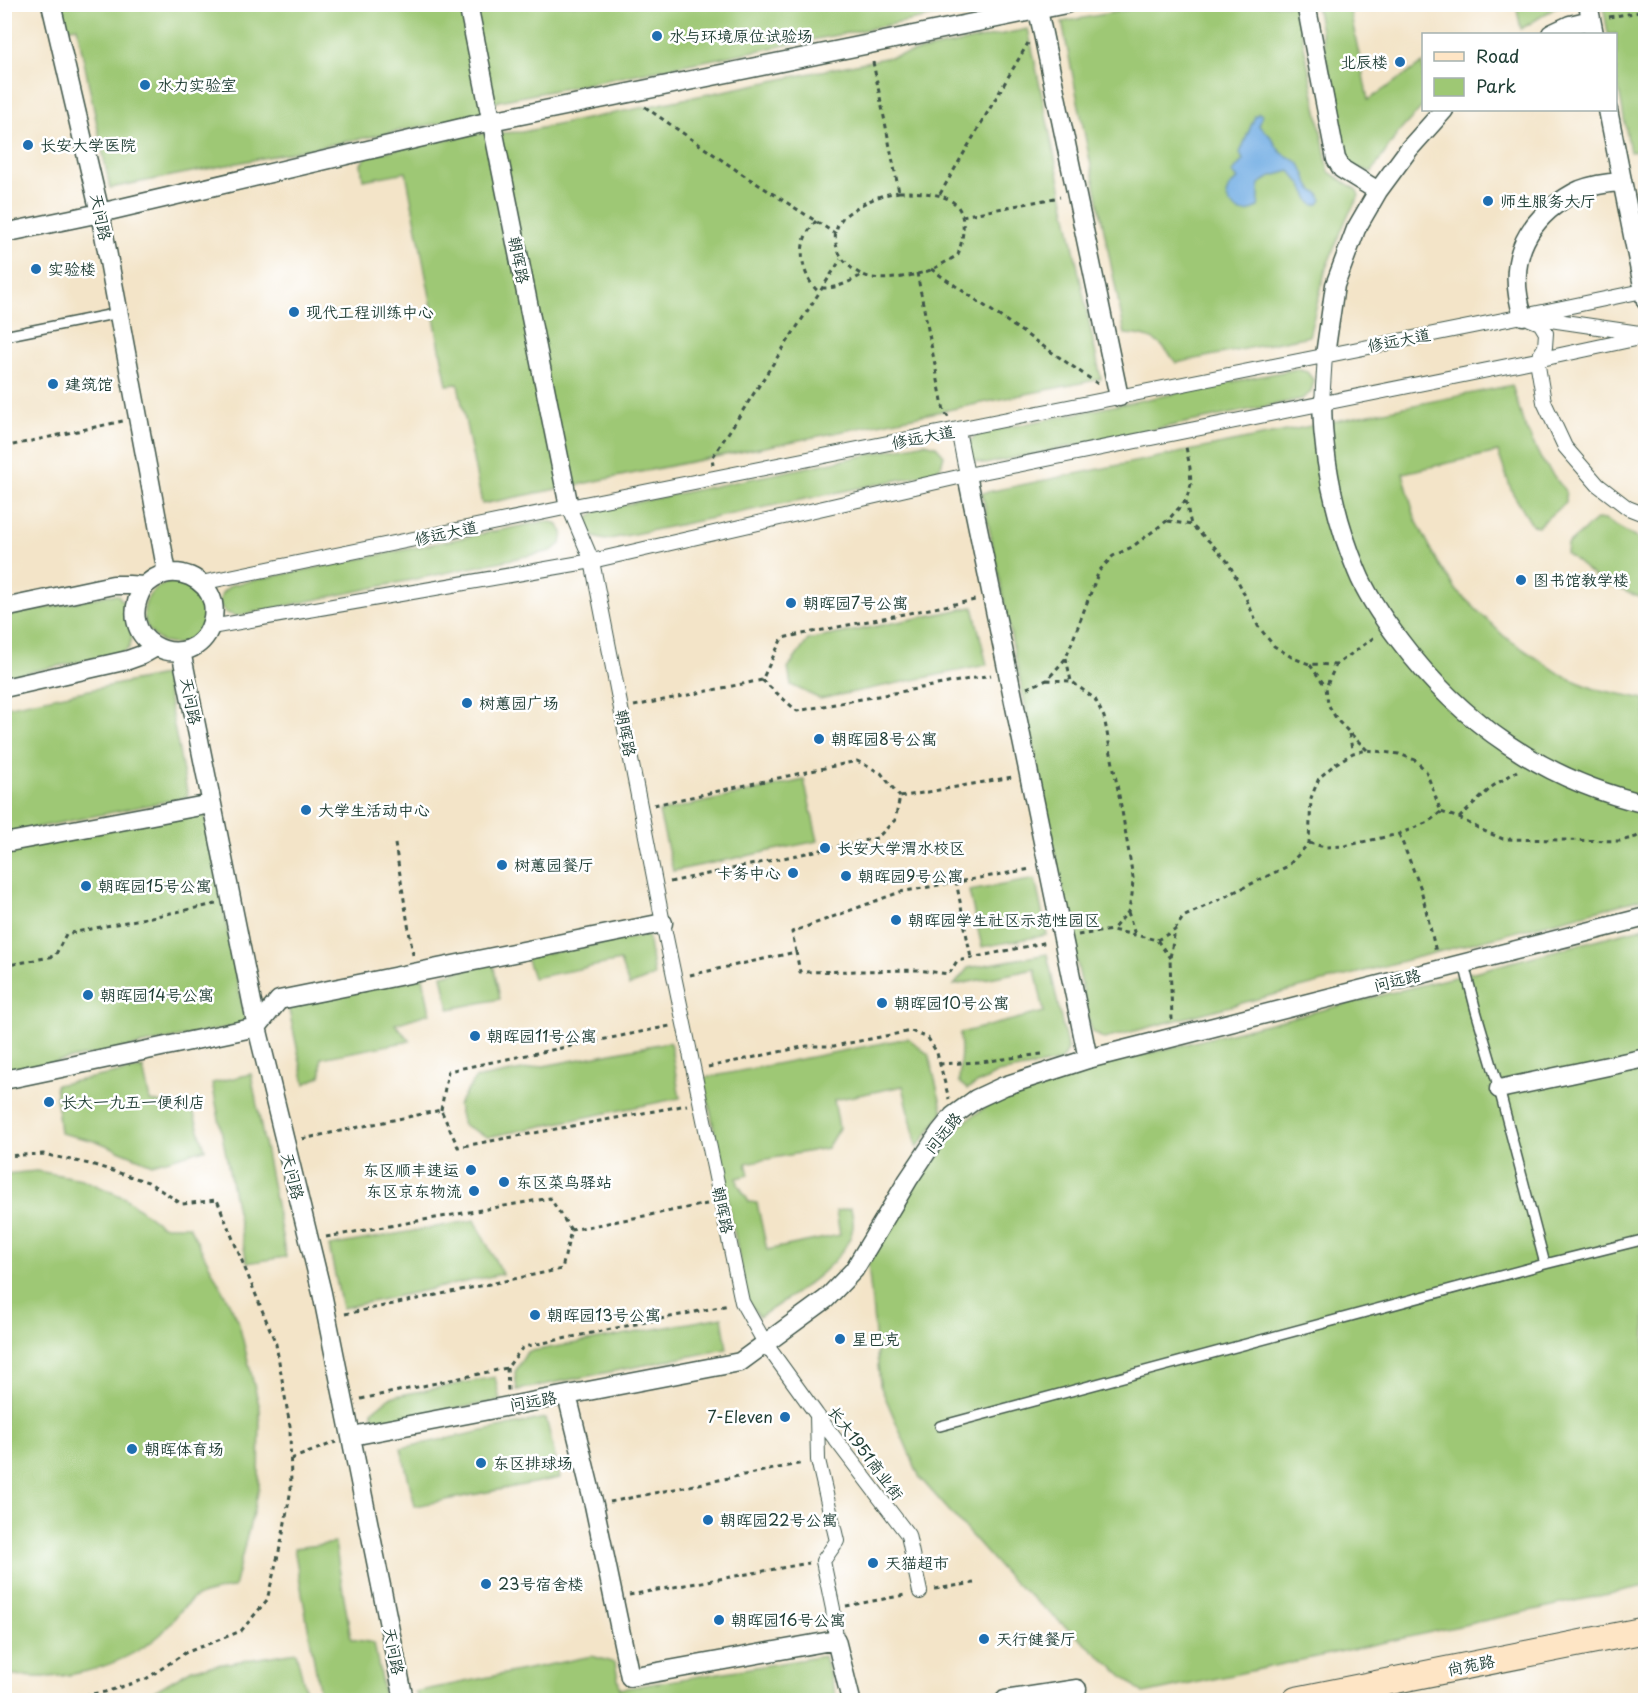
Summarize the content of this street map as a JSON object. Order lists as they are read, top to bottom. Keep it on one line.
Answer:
{"streets":{"main road":["尚苑路"],"street":["天问路","朝晖路","修远大道","问远路","长大1951商业街"]},"crossings":[["天问路","修远大道"],["天问路","问远路"],["朝晖路","修远大道"],["朝晖路","问远路"],["朝晖路","长大1951商业街"],["问远路","长大1951商业街"]],"places":["水与环境原位试验场","北辰楼","水力实验室","长安大学医院","师生服务大厅","实验楼","现代工程训练中心","建筑馆","图书馆教学楼","朝晖园7号公寓","树蕙园广场","朝晖园8号公寓","大学生活动中心","长安大学渭水校区","树蕙园餐厅","卡务中心","朝晖园9号公寓","朝晖园15号公寓","朝晖园学生社区示范性园区","朝晖园14号公寓","朝晖园10号公寓","朝晖园11号公寓","长大一九五一便利店","东区顺丰速运","东区菜鸟驿站","东区京东物流","朝晖园13号公寓","星巴克","7-Eleven","朝晖体育场","东区排球场","朝晖园22号公寓","天猫超市","23号宿舍楼","朝晖园16号公寓","天行健餐厅"],"legend":["Road","Park"]}
